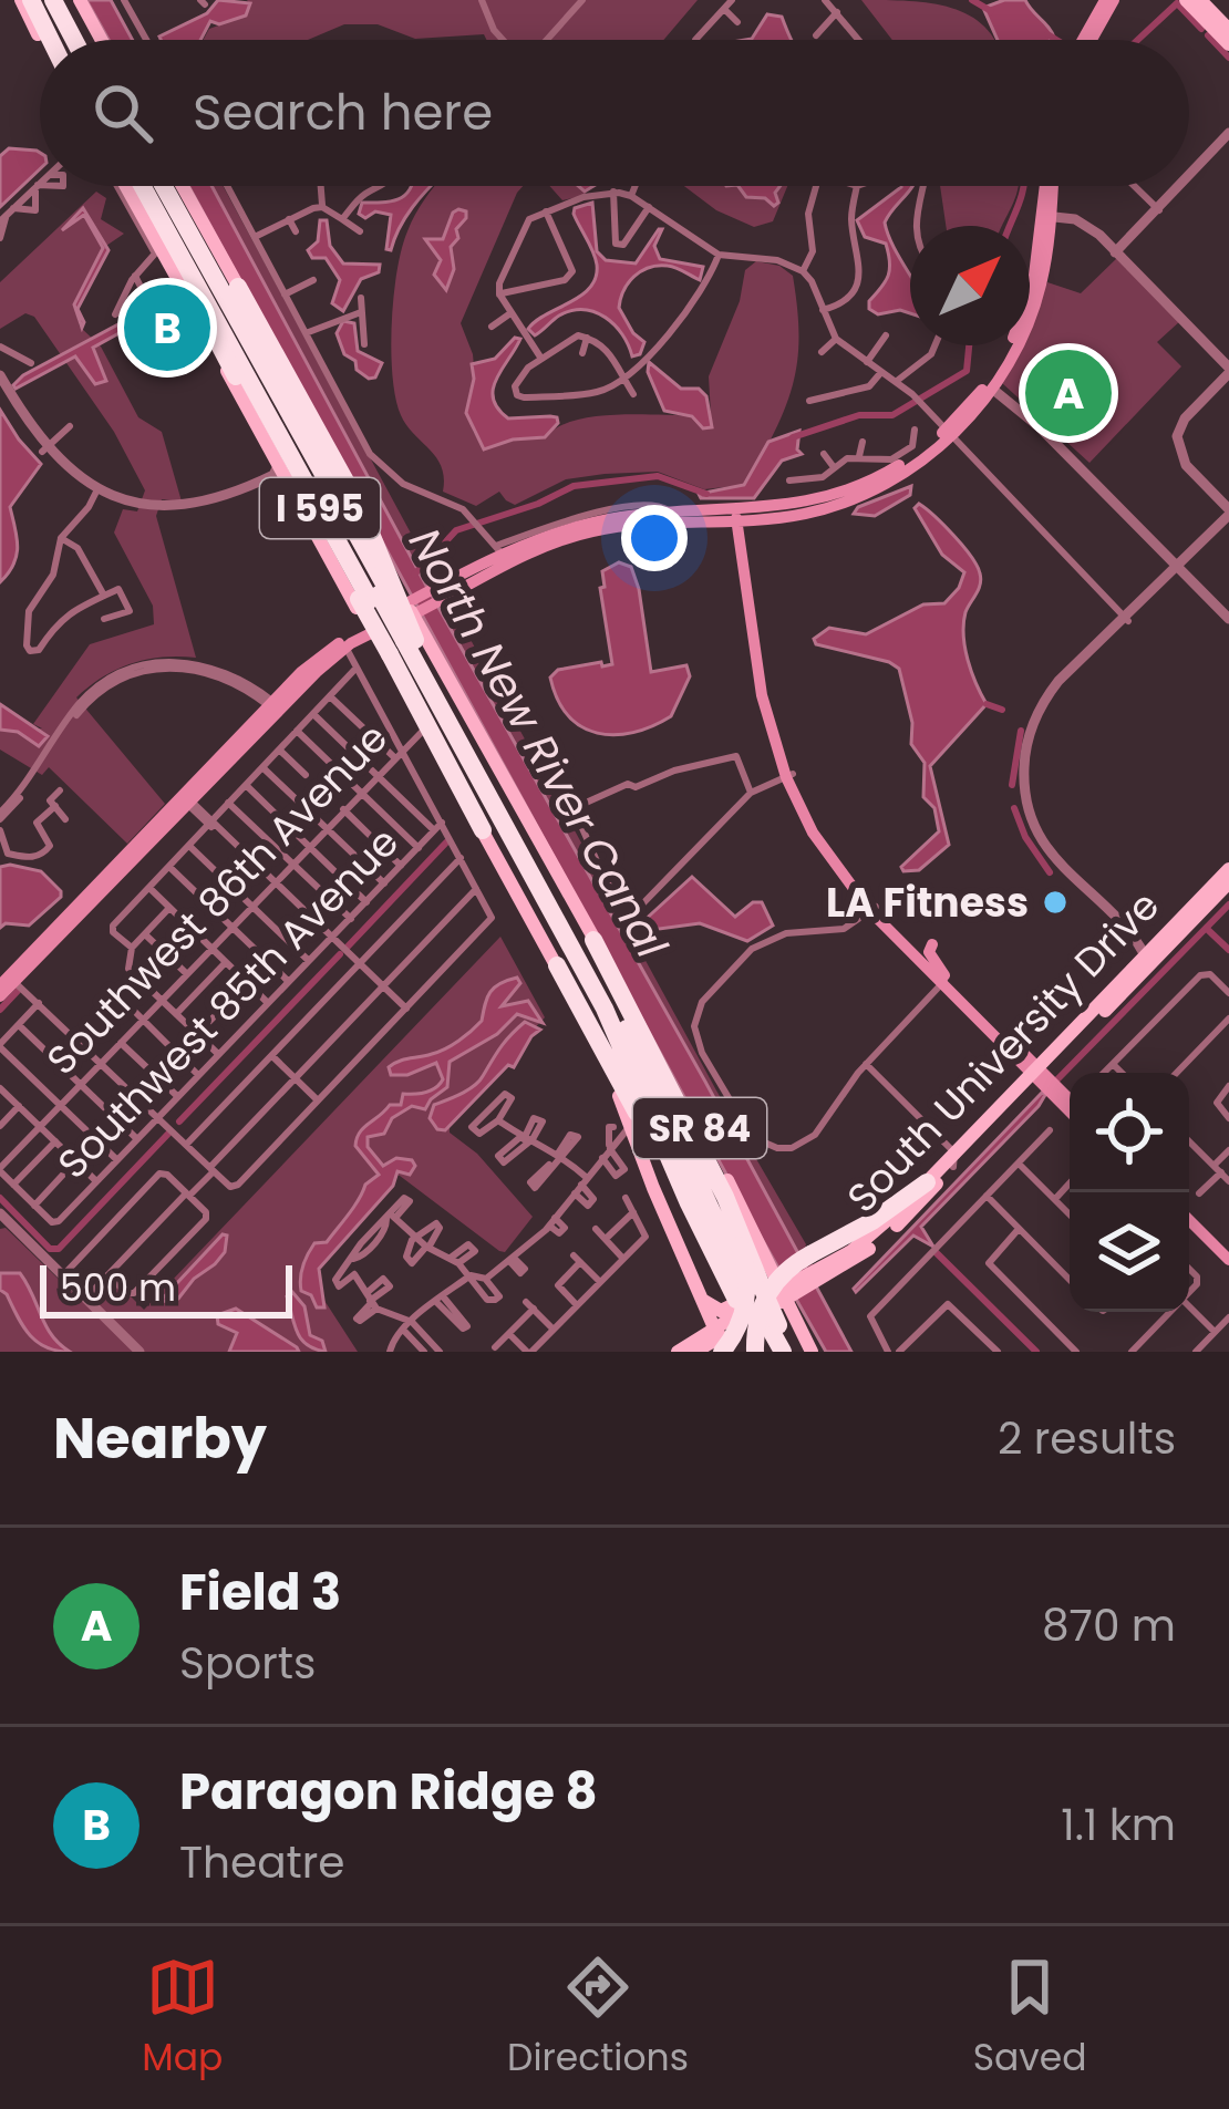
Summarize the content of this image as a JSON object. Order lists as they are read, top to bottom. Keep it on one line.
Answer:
{"streets":{"highway":["I 595"],"main road":["South University Drive","SR 84"],"street":["Southwest 86th Avenue","Southwest 85th Avenue"]},"crossings":[["I 595","SR 84"],["South University Drive","SR 84"]],"water":["North New River Canal"],"places":["LA Fitness"],"scale_bar":"500 m","north":"top right","page":{"search":"Search here","pins":["B","A"],"scale":"500 m","heading":["Nearby","2 results"],"list":[{"mark":"A","name":"Field 3","note":"Sports","value":"870 m"},{"mark":"B","name":"Paragon Ridge 8","note":"Theatre","value":"1.1 km"}],"nav":["Map","Directions","Saved"]}}
